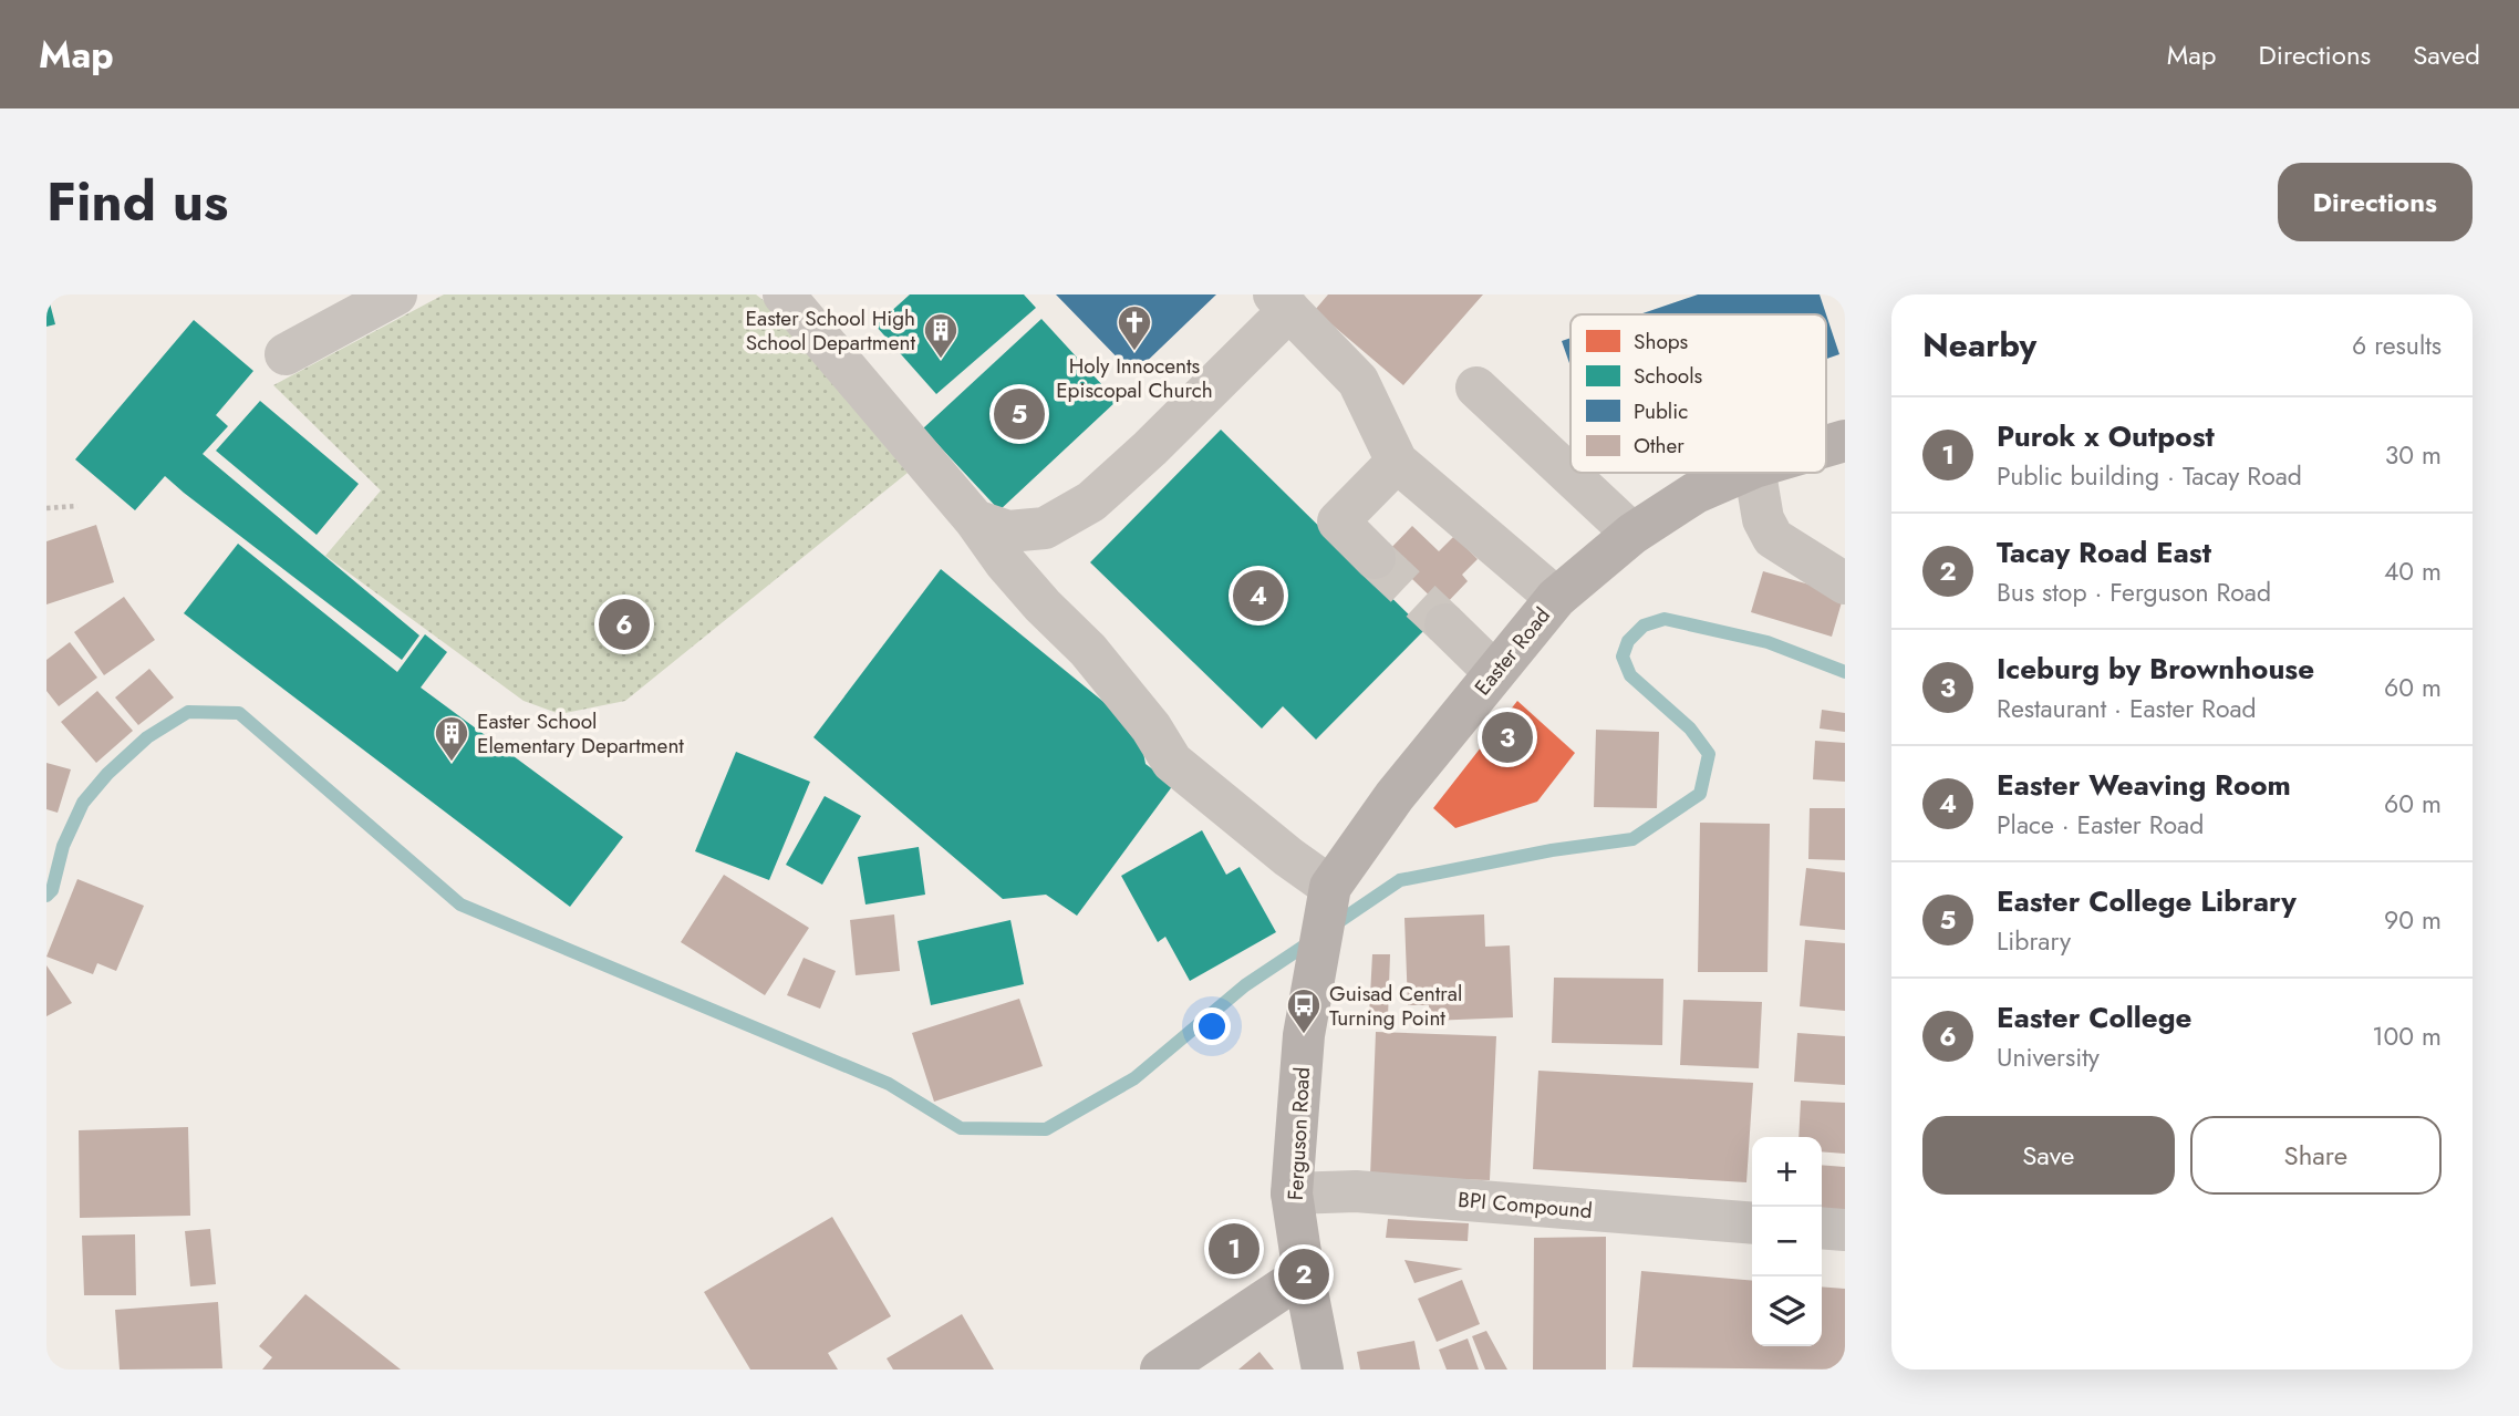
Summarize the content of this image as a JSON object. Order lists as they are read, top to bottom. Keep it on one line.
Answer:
{"streets":{"main road":["Easter Road","Ferguson Road"],"lane":["BPI Compound"]},"crossings":[["Easter Road","Ferguson Road"],["Ferguson Road","BPI Compound"]],"places":{"church":["Holy Innocents Episcopal Church"],"building":["Easter School High School Department","Easter School Elementary Department"],"bus stop":["Guisad Central Turning Point"]},"legend":["Shops","Schools","Public","Other"],"page":{"header":"Map","nav":["Map","Directions","Saved"],"title":"Find us","buttons":["Directions",["Save","Share"]],"heading":["Nearby","6 results"],"pins":["5","4","6","3","1","2"],"list":[{"mark":"1","name":"Purok x Outpost","note":"Public building · Tacay Road","value":"30 m"},{"mark":"2","name":"Tacay Road East","note":"Bus stop · Ferguson Road","value":"40 m"},{"mark":"3","name":"Iceburg by Brownhouse","note":"Restaurant · Easter Road","value":"60 m"},{"mark":"4","name":"Easter Weaving Room","note":"Place · Easter Road","value":"60 m"},{"mark":"5","name":"Easter College Library","note":"Library","value":"90 m"},{"mark":"6","name":"Easter College","note":"University","value":"100 m"}],"map_buttons":["+","−"]}}
